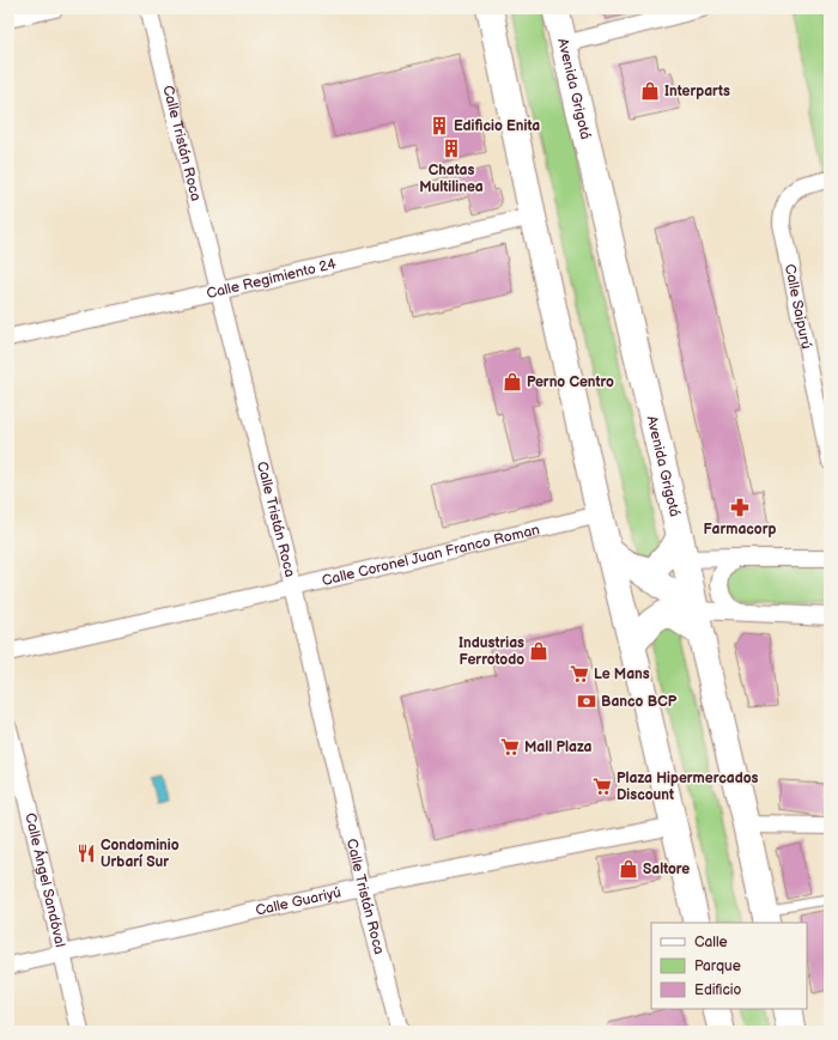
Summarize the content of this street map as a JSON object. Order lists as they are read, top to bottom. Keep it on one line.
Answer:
{"streets":{"main road":["Avenida Grigotá"],"street":["Calle Tristán Roca","Calle Regimiento 24","Calle Saipurú","Calle Coronel Juan Franco Roman","Calle Ángel Sandóval","Calle Guariyú"]},"crossings":[["Calle Tristán Roca","Calle Regimiento 24"],["Calle Tristán Roca","Calle Coronel Juan Franco Roman"],["Calle Tristán Roca","Calle Guariyú"],["Calle Ángel Sandóval","Calle Guariyú"]],"places":{"shop":["Interparts","Perno Centro","Industrias Ferrotodo","Saltore"],"building":["Edificio Enita","Chatas Multilinea"],"pharmacy":["Farmacorp"],"supermarket":["Le Mans","Mall Plaza","Plaza Hipermercados Discount"],"bank":["Banco BCP"],"restaurant":["Condominio Urbarí Sur"]},"legend":["Calle","Parque","Edificio"]}
